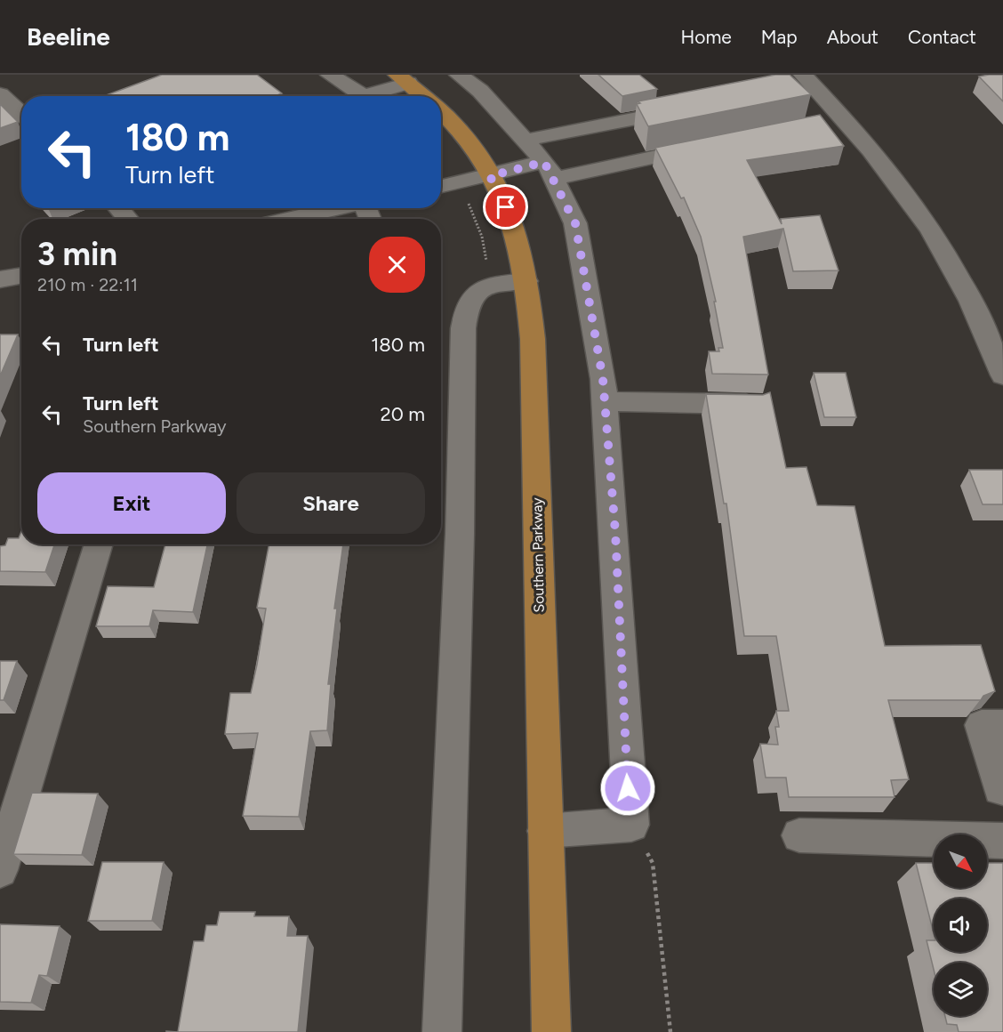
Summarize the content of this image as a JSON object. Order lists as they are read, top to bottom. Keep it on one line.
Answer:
{"streets":{"main road":["Southern Parkway"]},"north":"bottom right","page":{"header":"Beeline","nav":["Home","Map","About","Contact"],"turn":["180 m","Turn left"],"heading":["3 min","210 m · 22:11"],"list":[{"name":"Turn left","value":"180 m"},{"name":"Turn left","note":"Southern Parkway","value":"20 m"}],"buttons":["Exit","Share"]}}
